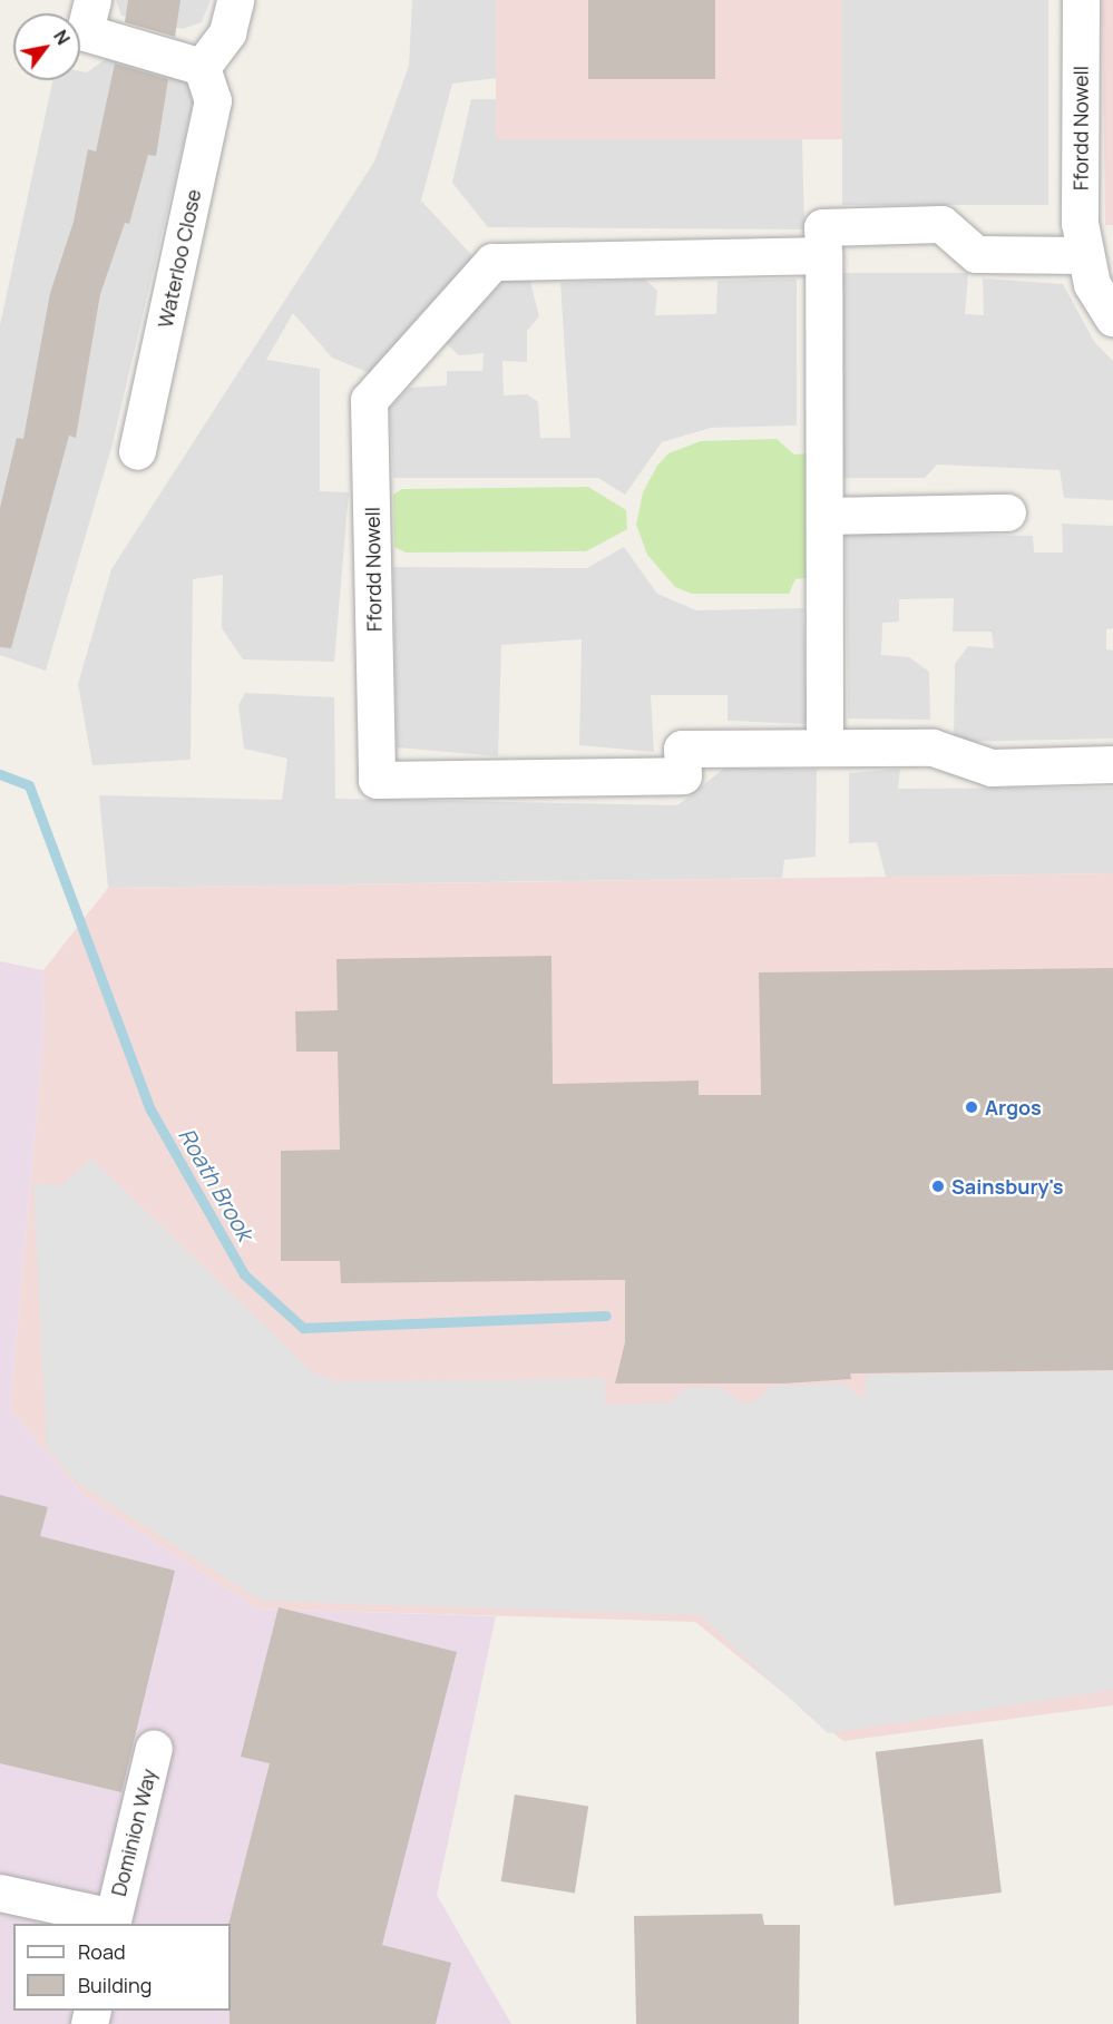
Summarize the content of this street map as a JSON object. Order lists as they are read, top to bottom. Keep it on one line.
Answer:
{"streets":{"street":["Ffordd Nowell","Waterloo Close","Dominion Way"]},"water":["Roath Brook"],"places":["Argos","Sainsbury's"],"legend":["Road","Building"],"north":"top right"}
